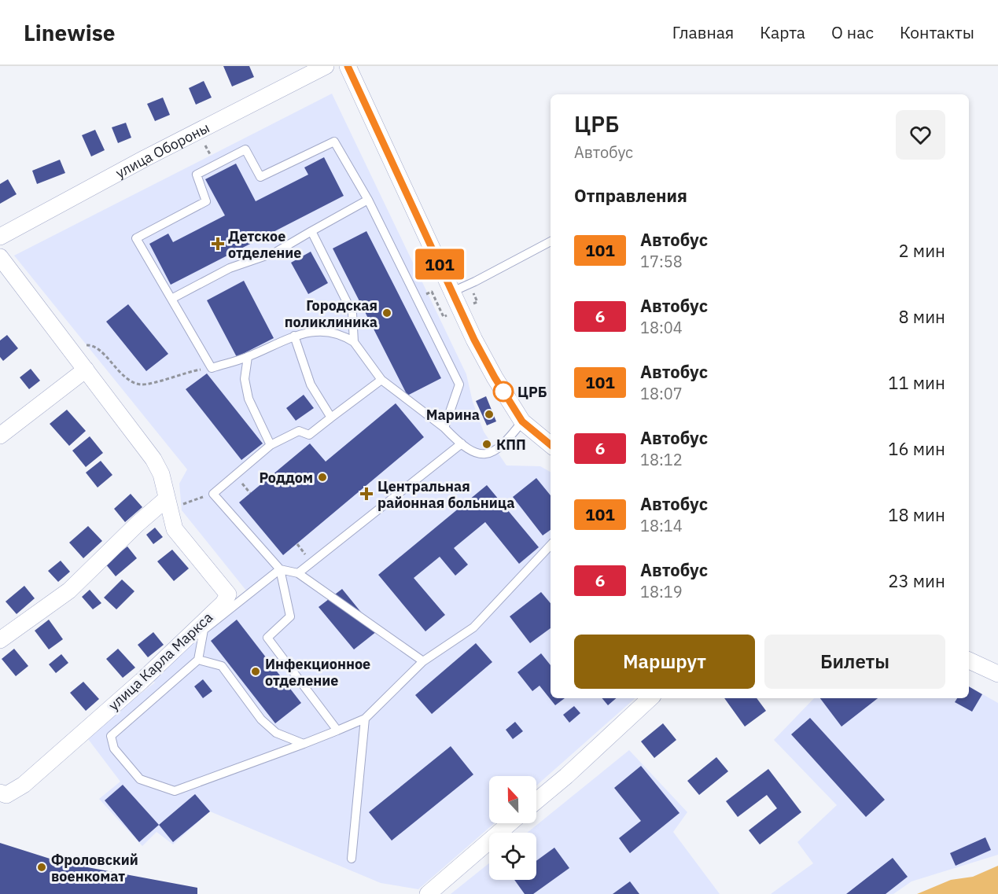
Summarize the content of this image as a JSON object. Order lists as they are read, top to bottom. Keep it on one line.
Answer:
{"streets":{"street":["улица Обороны","улица Карла Маркса"]},"places":{"health":["Детское отделение","Центральная районная больница"],"other":["Городская поликлиника","ЦРБ","Марина","КПП","Роддом","Инфекционное отделение","Фроловский военкомат"]},"lines":["bus line 101"],"north":"top","page":{"header":"Linewise","nav":["Главная","Карта","О нас","Контакты"],"on_map":"101","heading":[["ЦРБ","Автобус"],"Отправления"],"list":[{"mark":"101","name":"Автобус","note":"17:58","value":"2 мин"},{"mark":"6","name":"Автобус","note":"18:04","value":"8 мин"},{"mark":"101","name":"Автобус","note":"18:07","value":"11 мин"},{"mark":"6","name":"Автобус","note":"18:12","value":"16 мин"},{"mark":"101","name":"Автобус","note":"18:14","value":"18 мин"},{"mark":"6","name":"Автобус","note":"18:19","value":"23 мин"}],"buttons":["Маршрут","Билеты"]}}
